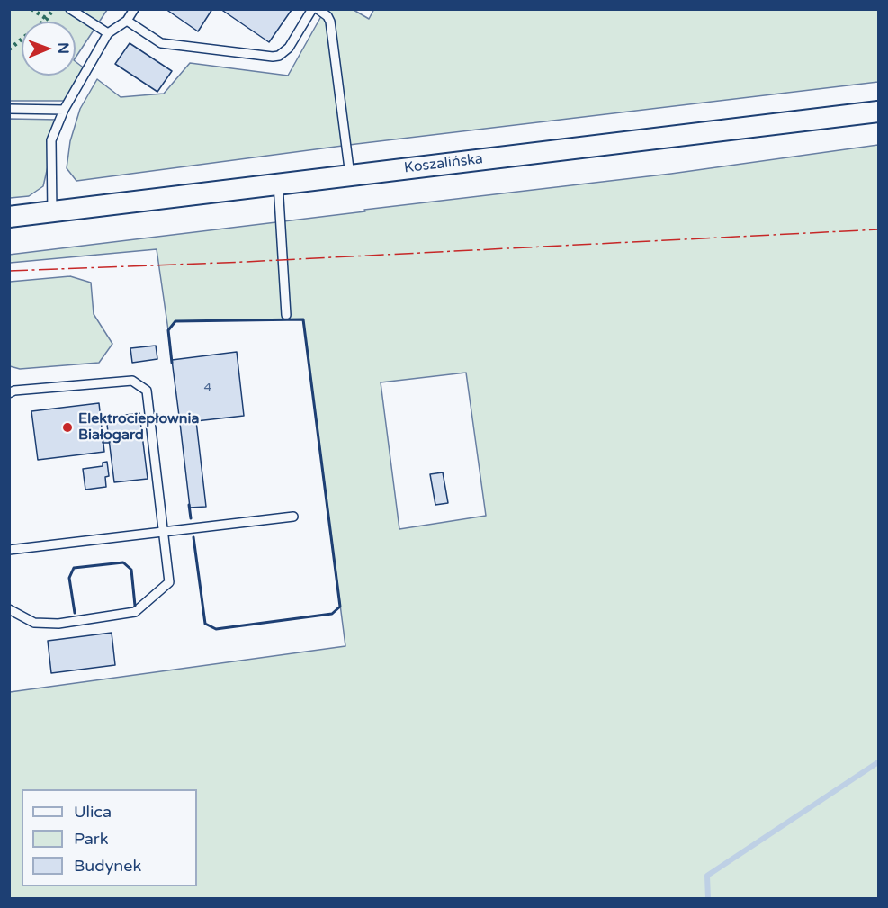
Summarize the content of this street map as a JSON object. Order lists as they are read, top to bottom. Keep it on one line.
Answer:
{"streets":{"street":["Koszalińska"]},"places":["Elektrociepłownia Białogard"],"house_numbers":["4"],"legend":["Ulica","Park","Budynek"],"north":"right"}
